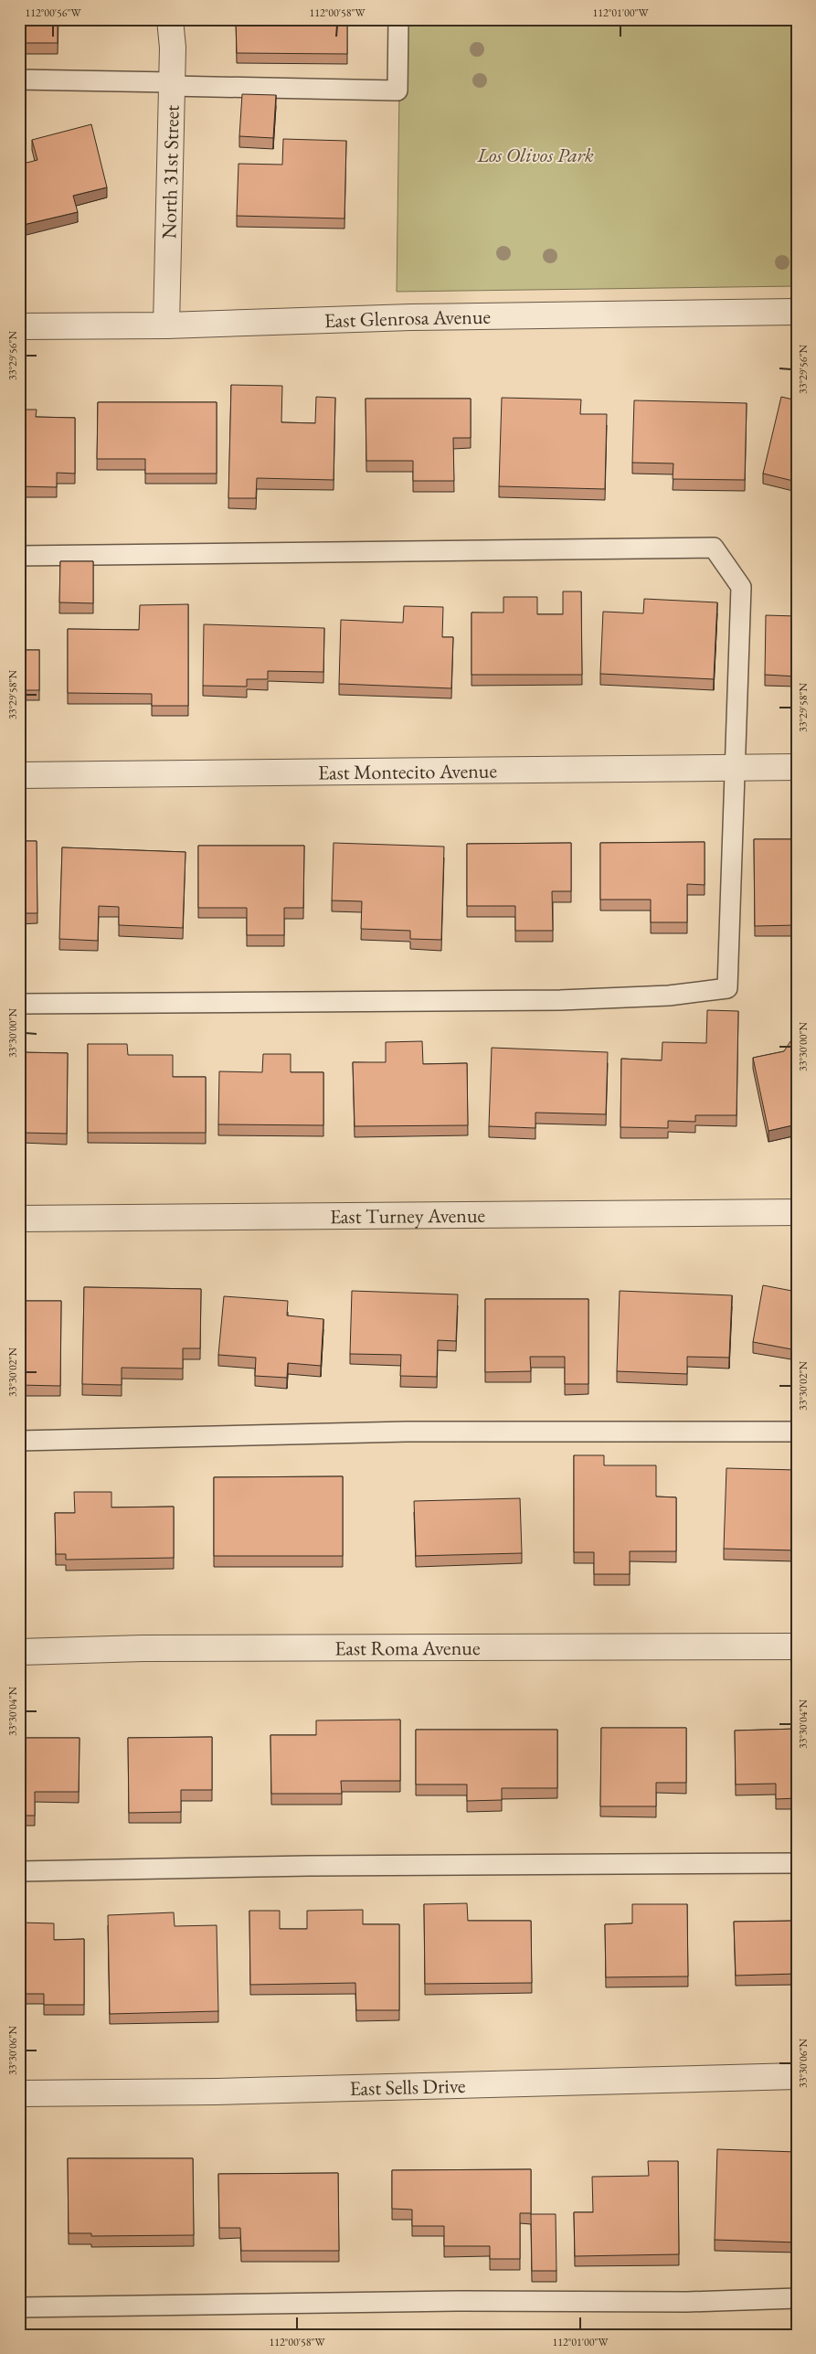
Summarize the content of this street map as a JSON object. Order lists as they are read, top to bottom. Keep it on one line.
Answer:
{"streets":{"street":["North 31st Street","East Glenrosa Avenue","East Montecito Avenue","East Turney Avenue","East Roma Avenue","East Sells Drive"]},"crossings":[["North 31st Street","East Glenrosa Avenue"]],"parks":["Los Olivos Park"],"coordinates":["112°00'56\"W","112°00'58\"W","112°01'00\"W","33°29'56\"N","33°29'58\"N","33°30'00\"N","33°30'02\"N","33°30'04\"N","33°30'06\"N"]}
